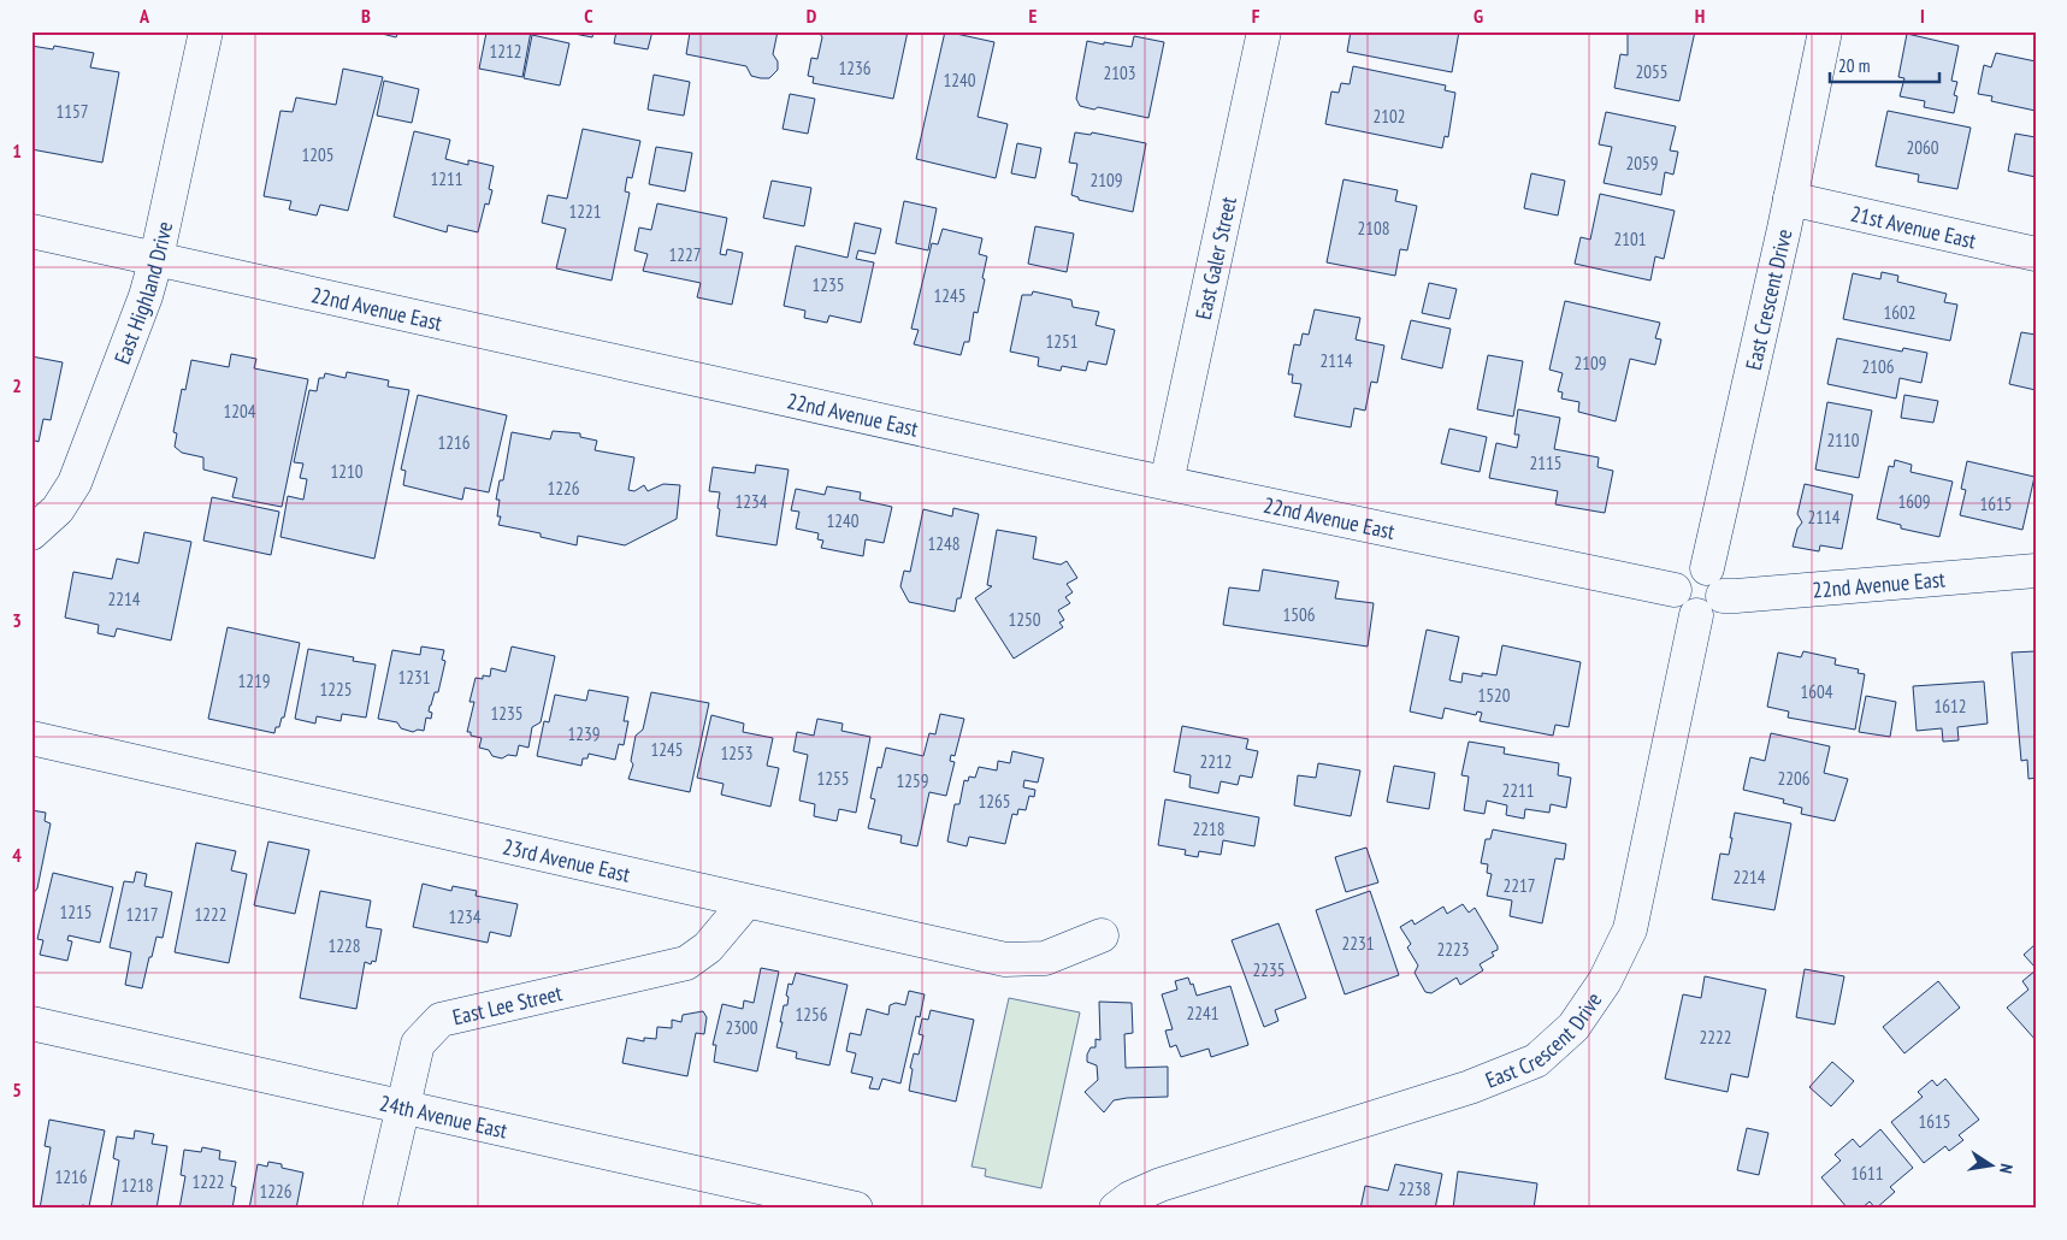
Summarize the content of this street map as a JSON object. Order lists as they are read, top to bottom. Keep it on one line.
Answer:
{"streets":{"street":["21st Avenue East","East Galer Street","East Highland Drive","East Crescent Drive","22nd Avenue East","23rd Avenue East","East Lee Street","24th Avenue East"]},"crossings":[["21st Avenue East","East Crescent Drive"],["East Galer Street","22nd Avenue East"],["East Highland Drive","22nd Avenue East"],["East Crescent Drive","22nd Avenue East"],["23rd Avenue East","East Lee Street"],["East Lee Street","24th Avenue East"]],"house_numbers":["1212","1236","2055","2103","1240","1157","2102","2060","1205","2059","1211","2109","1221","2108","2101","1227","1235","1245","1602","1251","2114","2109","2106","1204","2110","1216","2115","1210","1226","1234","1609","1615","2114","1240","1248","2214","1506","1250","1231","1219","1225","1604","1520","1612","1235","1239","1245","1253","2212","1255","2206","1259","2211","1265","2218","2214","2217","1215","1217","1222","1234","2231","1228","2223","2235","2241","1256","2300","2222","1615","1611","1216","1222","1218","2238","1226"],"scale_bar":"20 m","north":"right","grid":{"columns":["A","B","C","D","E","F","G","H","I"],"rows":["1","2","3","4","5"]}}
